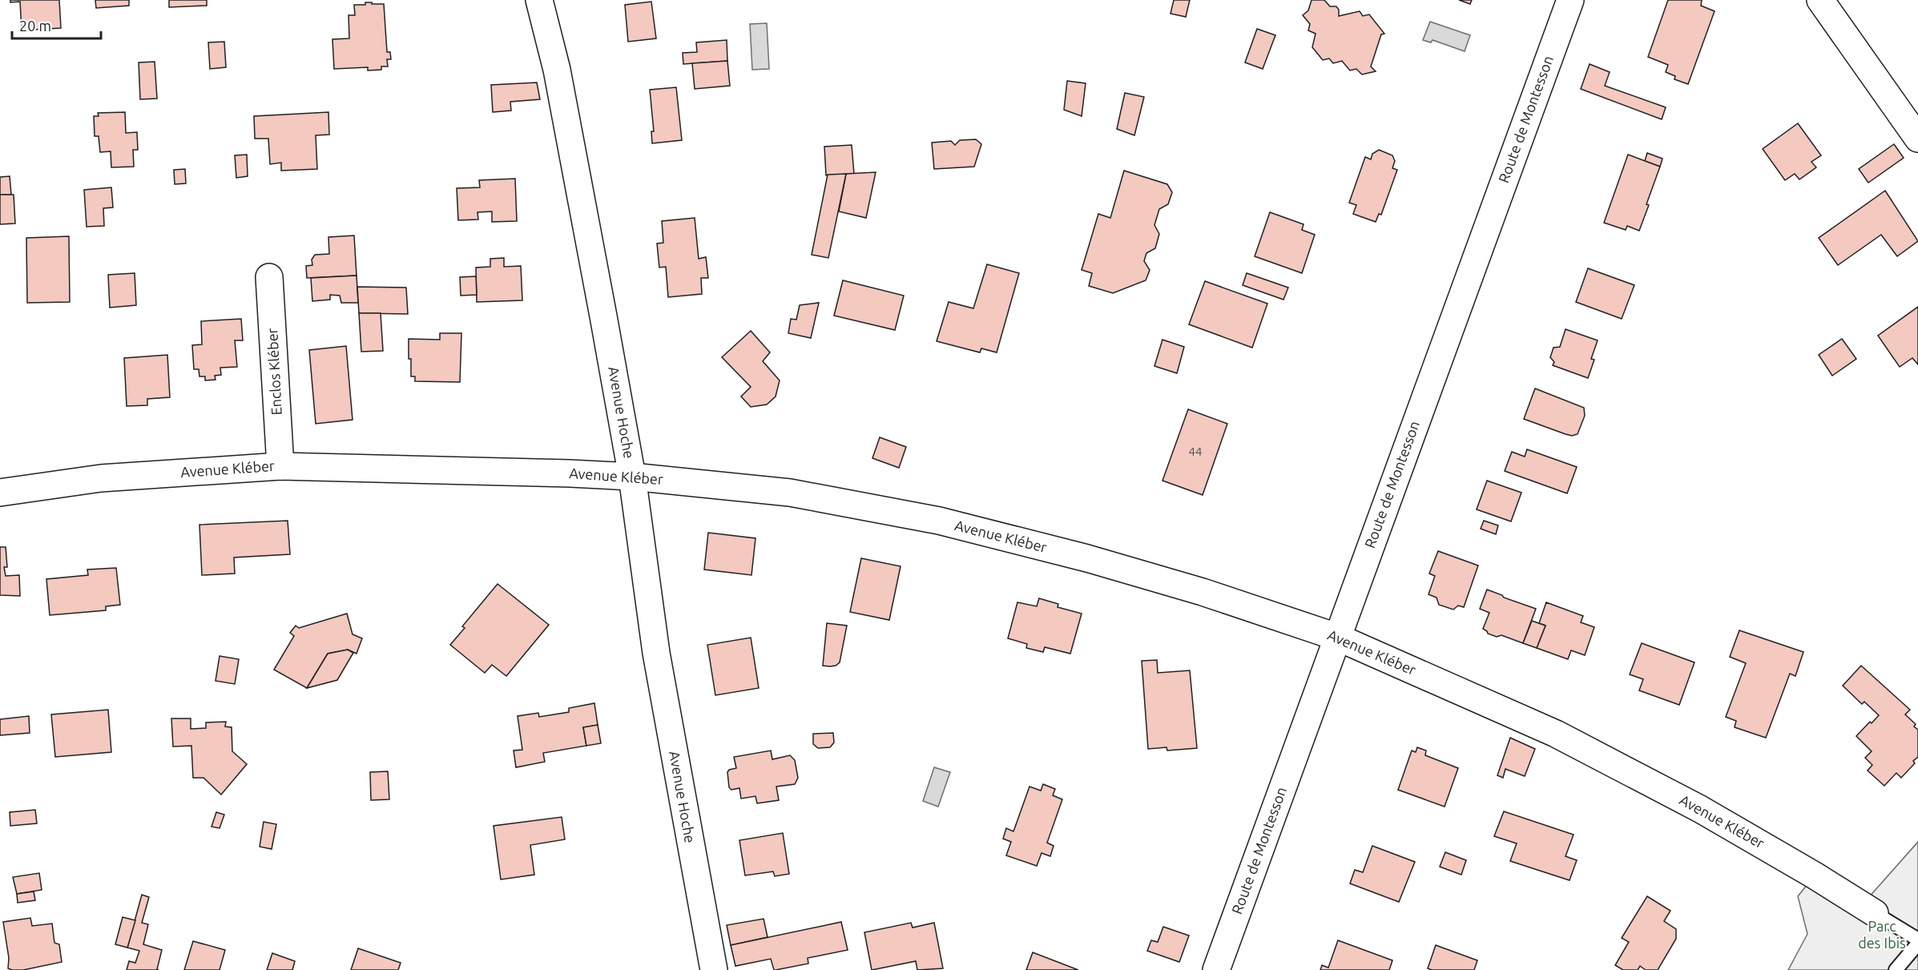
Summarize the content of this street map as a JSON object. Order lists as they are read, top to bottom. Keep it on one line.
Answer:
{"streets":{"street":["Route de Montesson","Enclos Kléber","Avenue Hoche","Avenue Kléber"]},"crossings":[["Route de Montesson","Avenue Kléber"],["Enclos Kléber","Avenue Kléber"],["Avenue Hoche","Avenue Kléber"]],"parks":["Parc des Ibis"],"house_numbers":["44"],"scale_bar":"20 m"}
